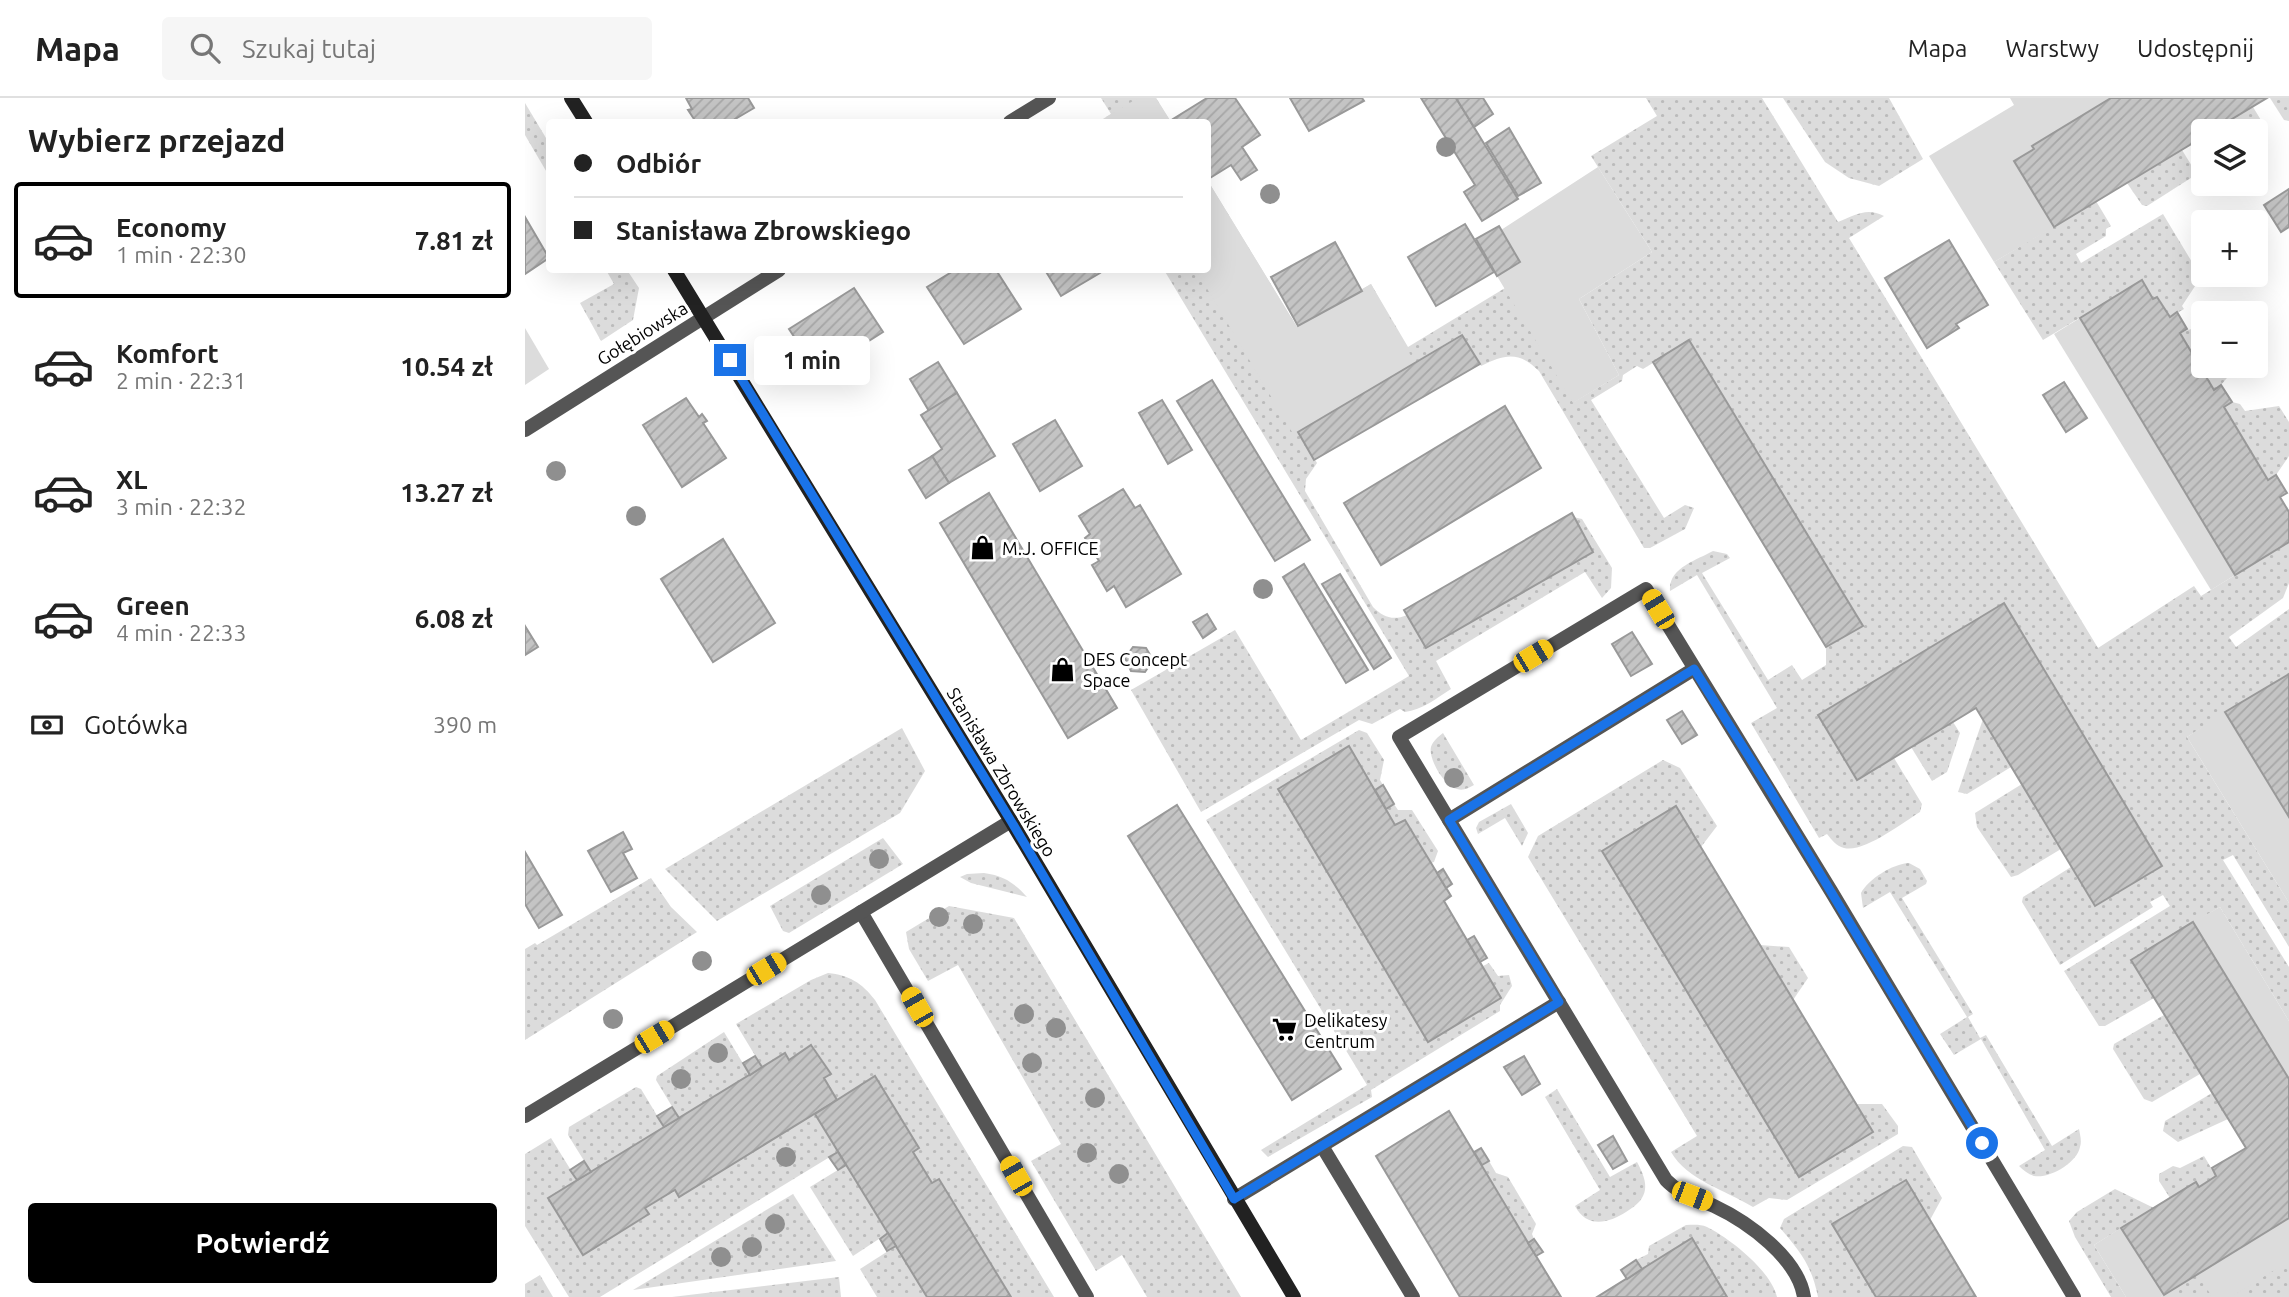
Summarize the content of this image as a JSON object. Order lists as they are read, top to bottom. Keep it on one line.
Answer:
{"streets":{"main road":["Stanisława Zbrowskiego"],"street":["Gołębiowska"]},"crossings":[["Gołębiowska","Stanisława Zbrowskiego"]],"places":{"shop":["M.J. OFFICE","DES Concept Space"],"supermarket":["Delikatesy Centrum"]},"page":{"header":"Mapa","search":"Szukaj tutaj","nav":["Mapa","Warstwy","Udostępnij"],"heading":"Wybierz przejazd","map_buttons":["+","−"],"banner":["Odbiór","Stanisława Zbrowskiego"],"list":[{"name":"Economy","note":"1 min · 22:30","value":"7.81 zł"},{"name":"Komfort","note":"2 min · 22:31","value":"10.54 zł"},{"name":"XL","note":"3 min · 22:32","value":"13.27 zł"},{"name":"Green","note":"4 min · 22:33","value":"6.08 zł"}],"bubble":"1 min","pay":["Gotówka","390 m"],"buttons":"Potwierdź"}}
